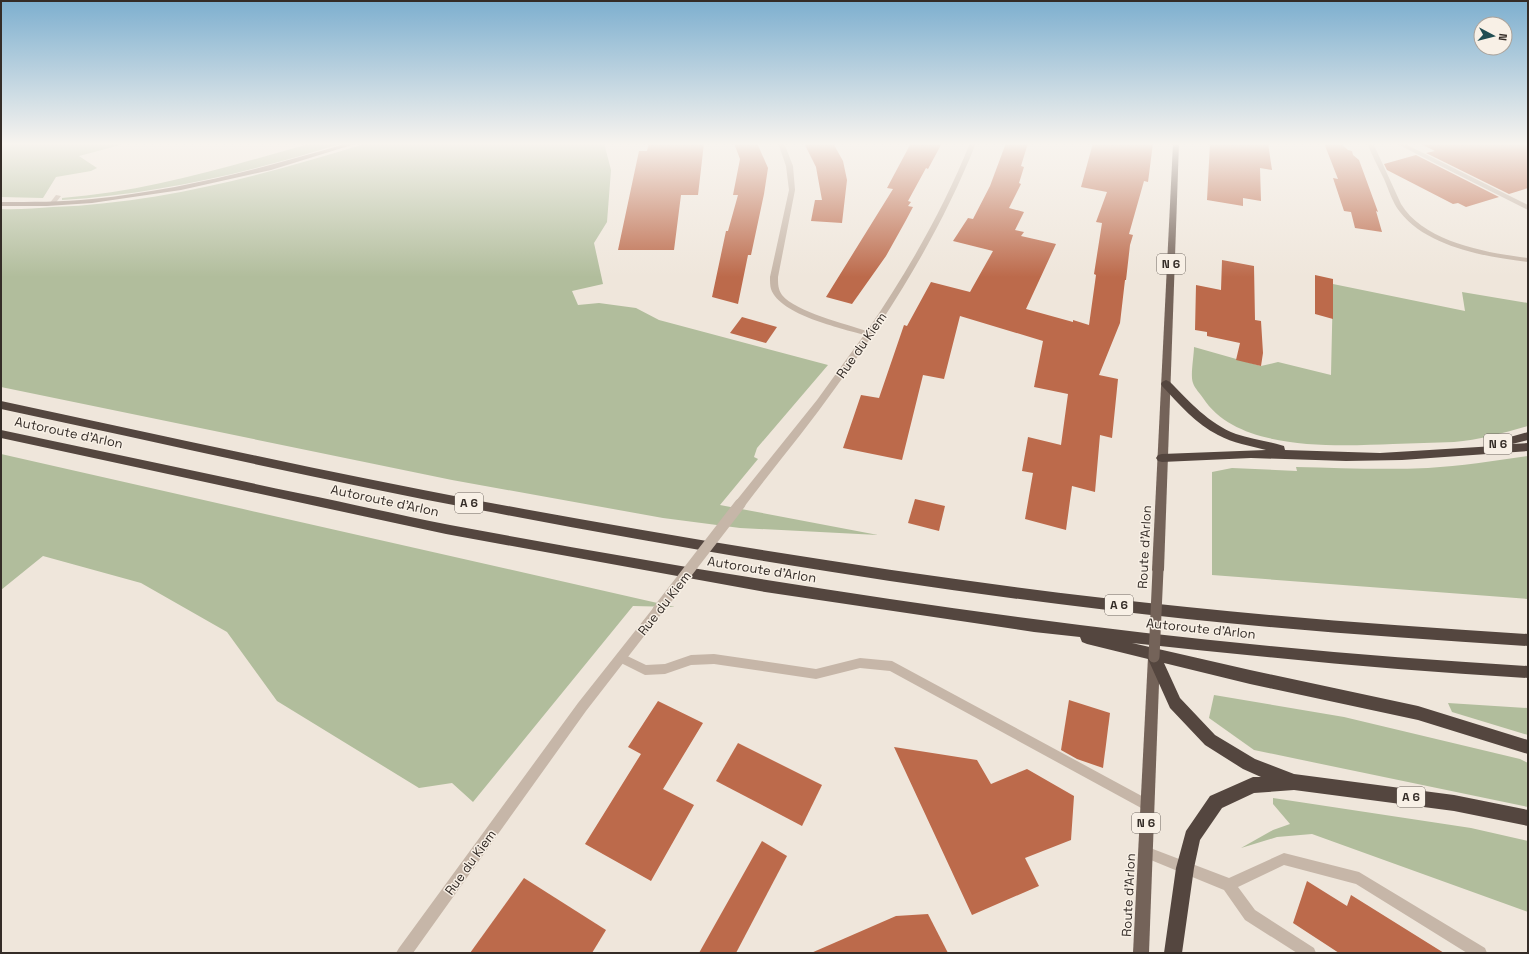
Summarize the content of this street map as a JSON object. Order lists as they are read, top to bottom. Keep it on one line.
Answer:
{"streets":{"highway":["N 6","Autoroute d'Arlon","A 6"],"main road":["Route d'Arlon"],"street":["Rue du Kiem"]},"crossings":[["N 6","Route d'Arlon"],["A 6","Route d'Arlon"]],"north":"right"}
